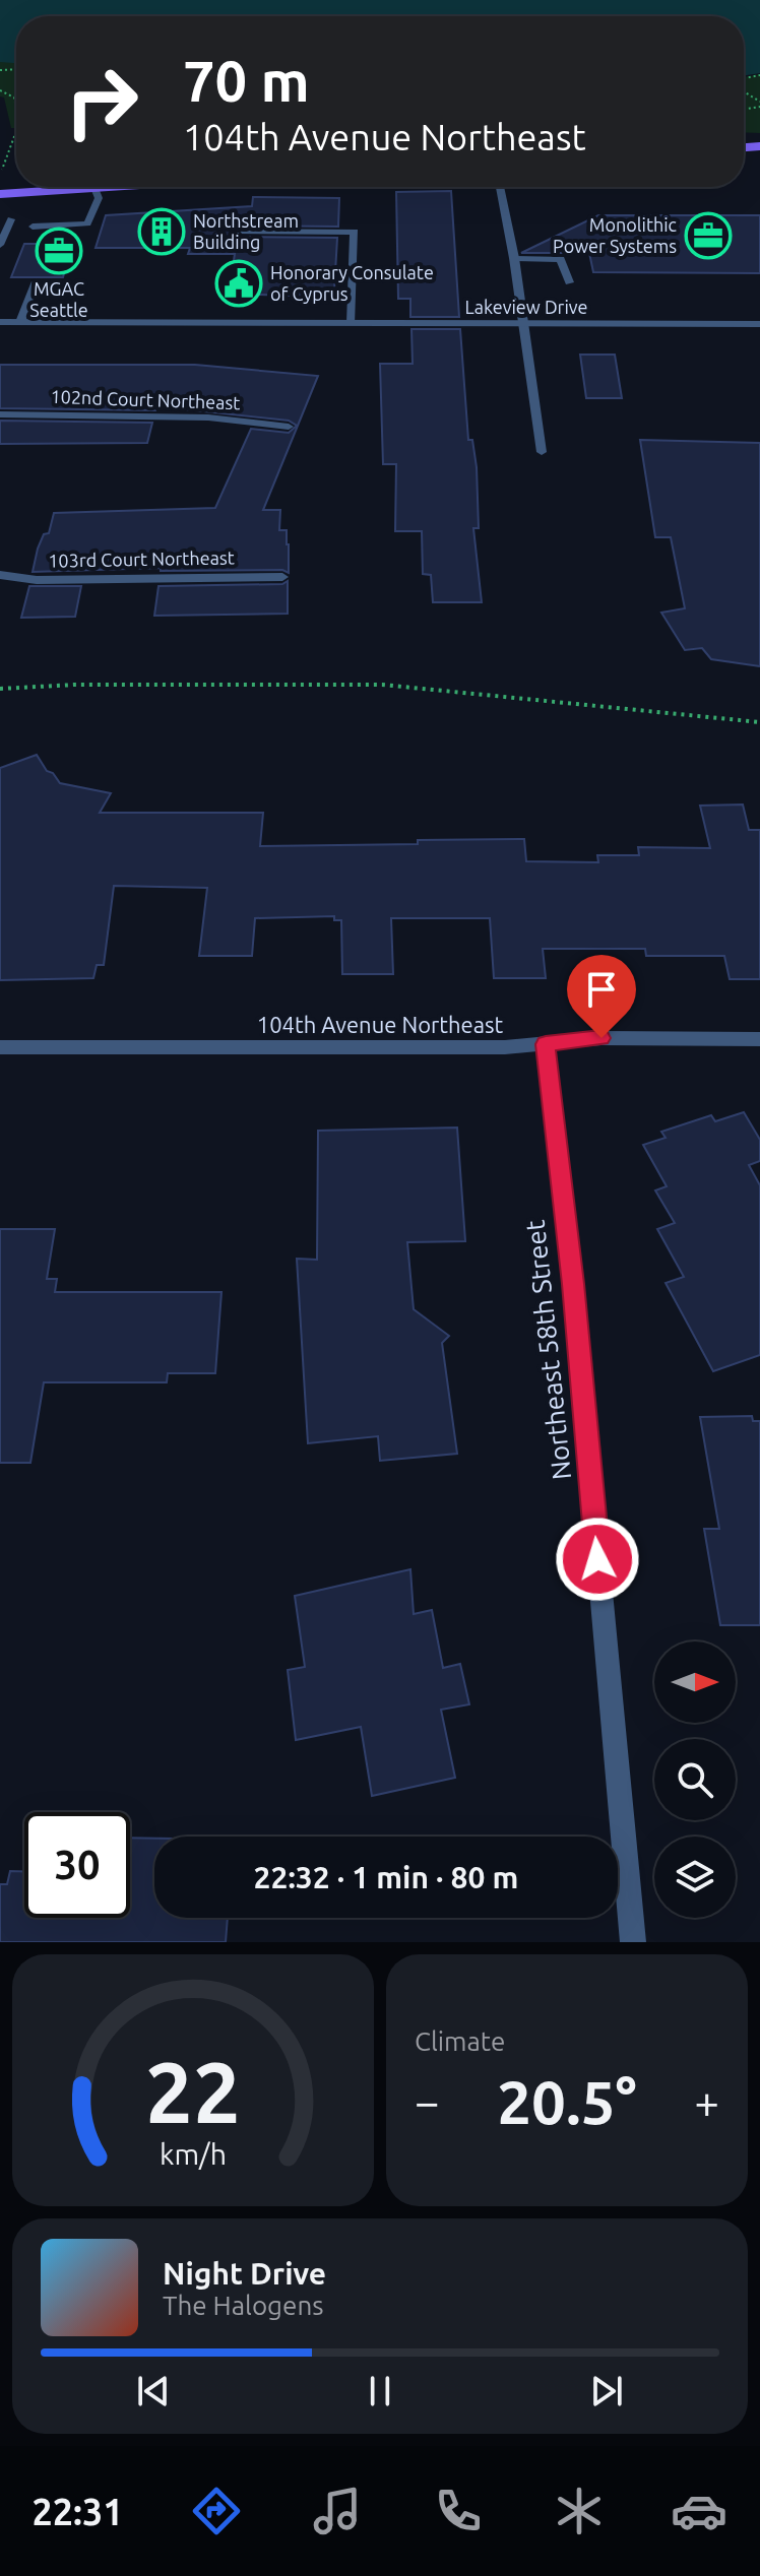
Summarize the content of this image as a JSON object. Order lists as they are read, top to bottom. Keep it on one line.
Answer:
{"streets":{"street":["Lakeview Drive","102nd Court Northeast","103rd Court Northeast","104th Avenue Northeast","Northeast 58th Street"]},"crossings":[["104th Avenue Northeast","Northeast 58th Street"]],"places":{"building":["Northstream Building"],"office":["Monolithic Power Systems","MGAC Seattle"],"public building":["Honorary Consulate of Cyprus"]},"north":"right","page":{"turn":["70 m","104th Avenue Northeast"],"limit":"30","trip":"22:32 · 1 min · 80 m","tile":"Climate","heat":["−","20.5°","+"],"song":["Night Drive","The Halogens"],"tabs":"22:31","gauge":["22","km/h"]}}
